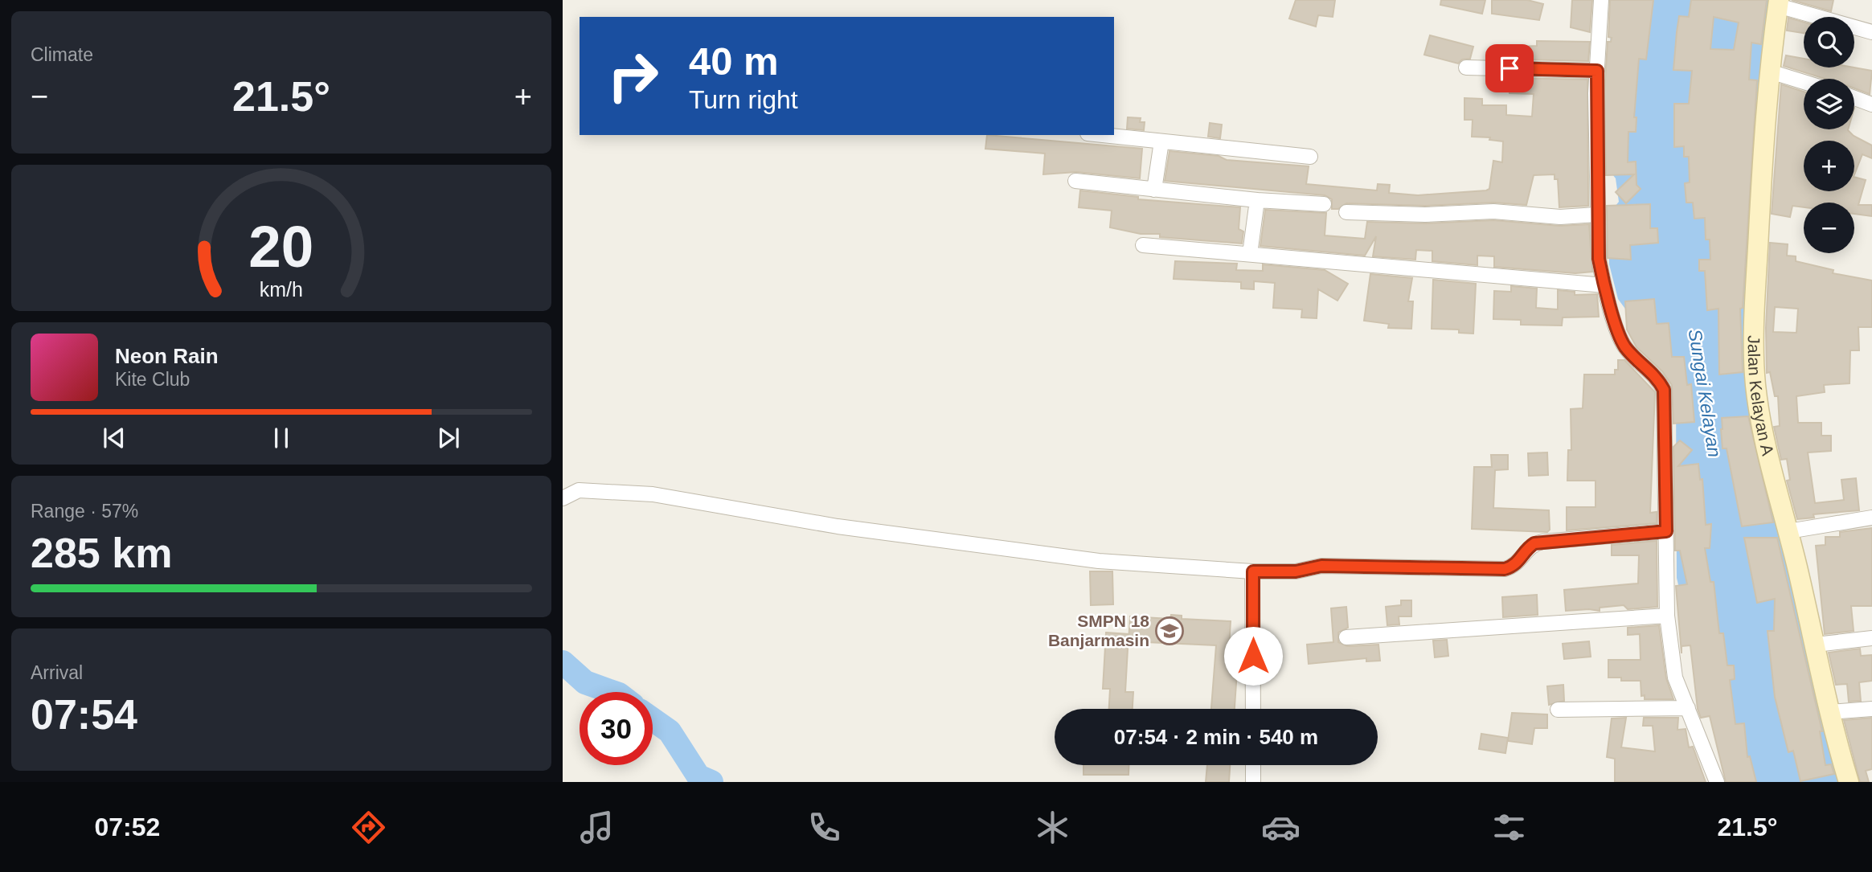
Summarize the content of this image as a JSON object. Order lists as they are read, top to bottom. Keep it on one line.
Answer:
{"streets":{"street":["Jalan Kelayan A"]},"water":["Sungai Kelayan"],"places":{"school or university":["SMPN 18 Banjarmasin"]},"page":{"tile":["Climate",["Range · 57%","285 km"],["Arrival","07:54"]],"map_buttons":["+","−"],"turn":["40 m","Turn right"],"heat":["−","21.5°","+"],"song":["Neon Rain","Kite Club"],"limit":"30","trip":"07:54 · 2 min · 540 m","tabs":["07:52","21.5°"],"gauge":["20","km/h"]}}
